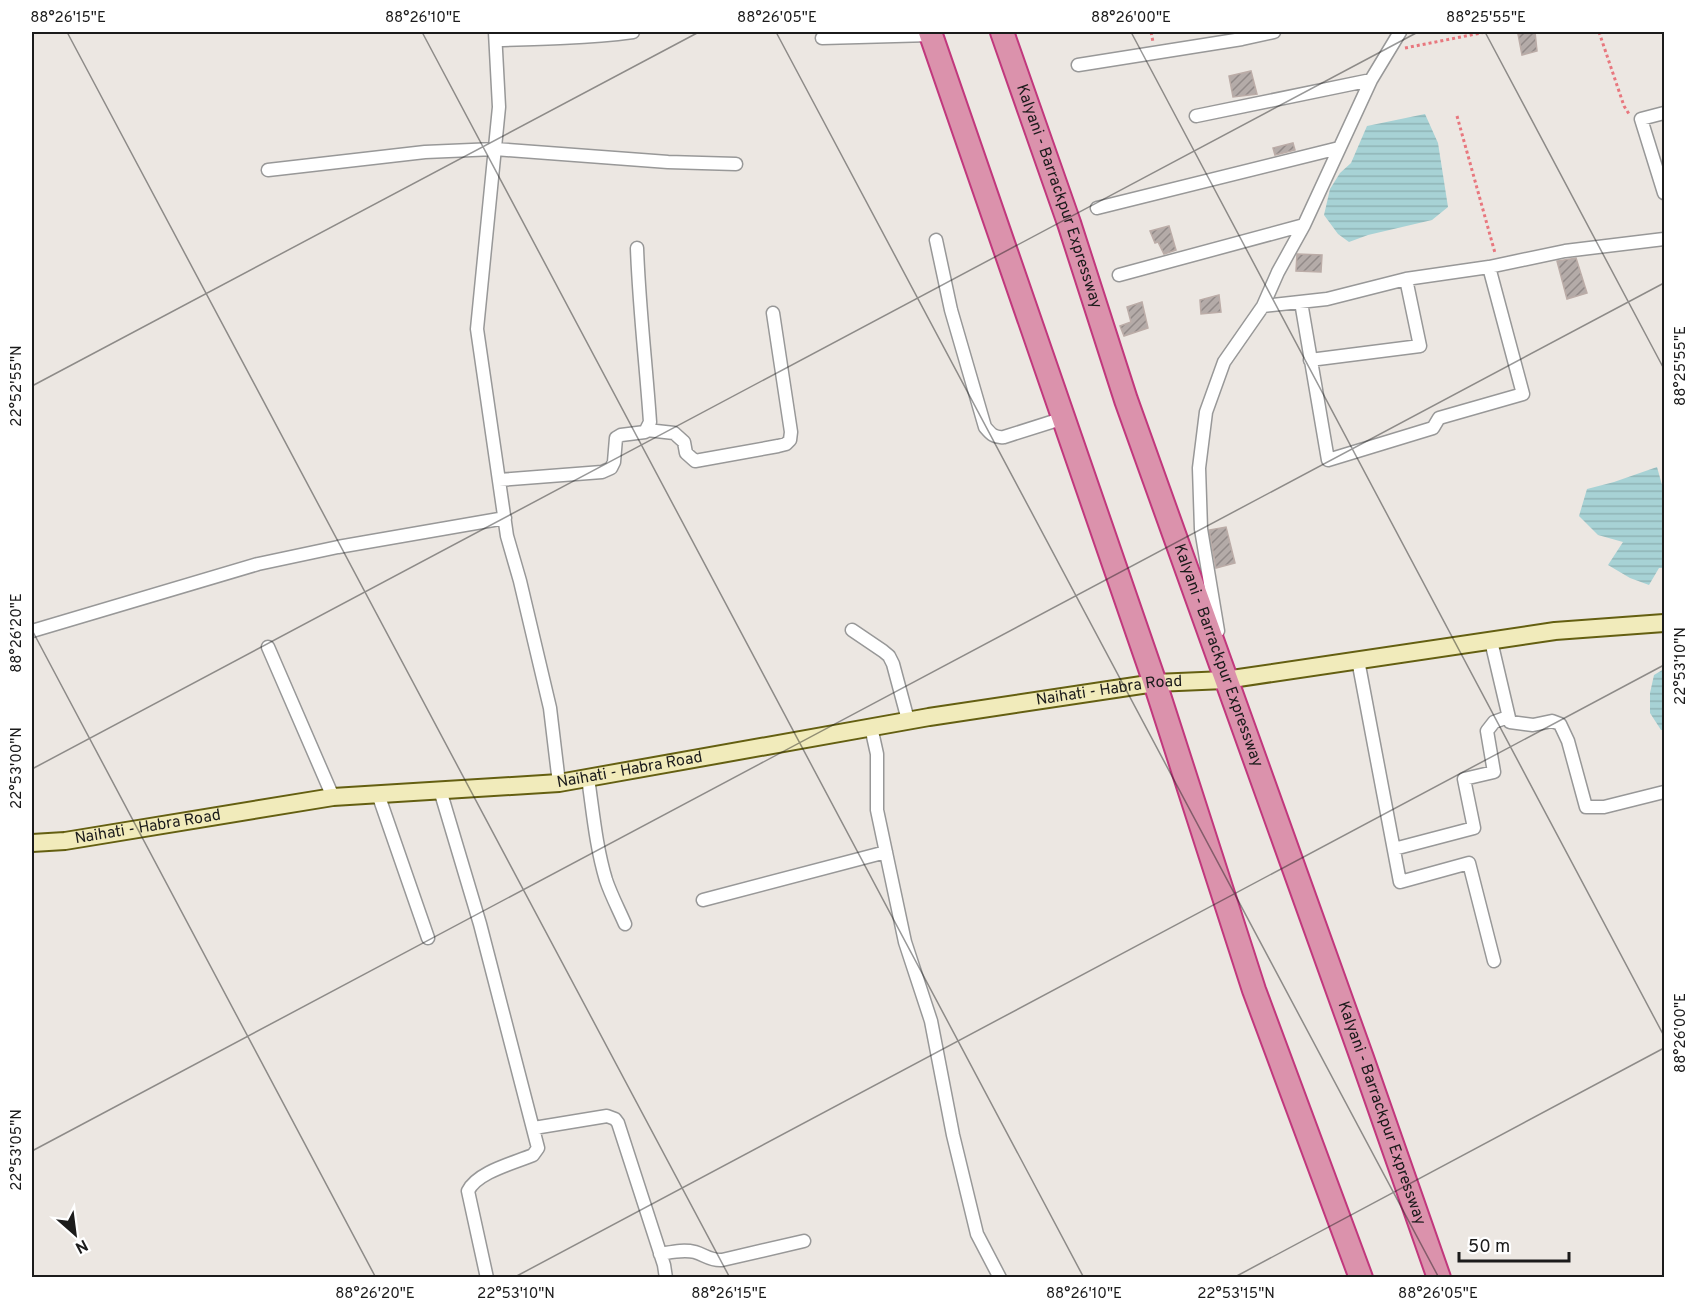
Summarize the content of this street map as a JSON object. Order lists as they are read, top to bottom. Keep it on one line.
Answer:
{"streets":{"highway":["Kalyani - Barrackpur Expressway"],"main road":["Naihati - Habra Road"]},"crossings":[["Kalyani - Barrackpur Expressway","Naihati - Habra Road"]],"scale_bar":"50 m","north":"bottom right","coordinates":["88°26'15\"E","88°26'10\"E","88°26'05\"E","88°26'00\"E","88°25'55\"E","22°52'55\"N","88°26'20\"E","22°53'10\"N","22°53'00\"N","22°53'05\"N","22°53'15\"N"]}
